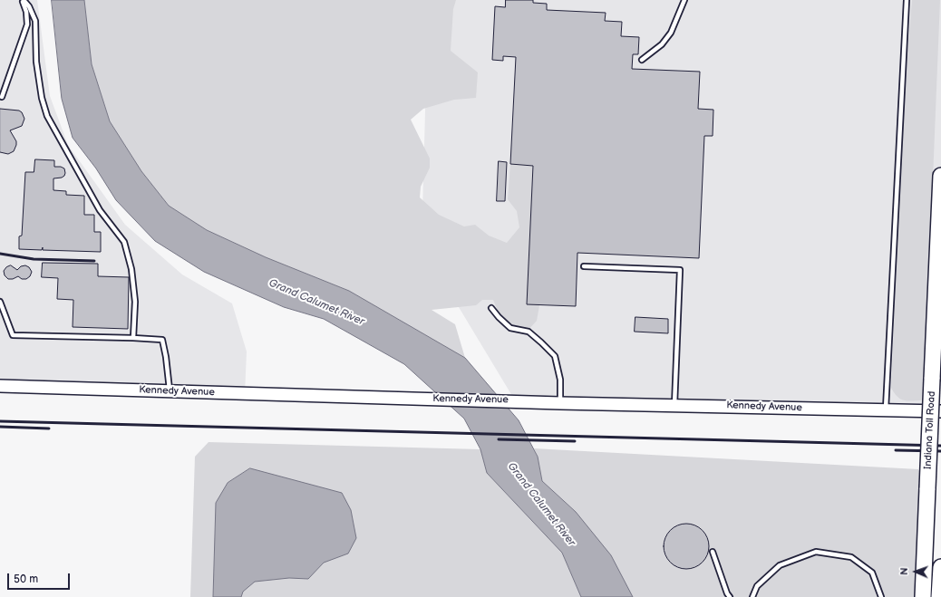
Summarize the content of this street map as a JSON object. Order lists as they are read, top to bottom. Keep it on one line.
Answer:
{"streets":{"highway":["Indiana Toll Road"],"main road":["Kennedy Avenue"]},"water":["Grand Calumet River"],"scale_bar":"50 m","north":"left"}
